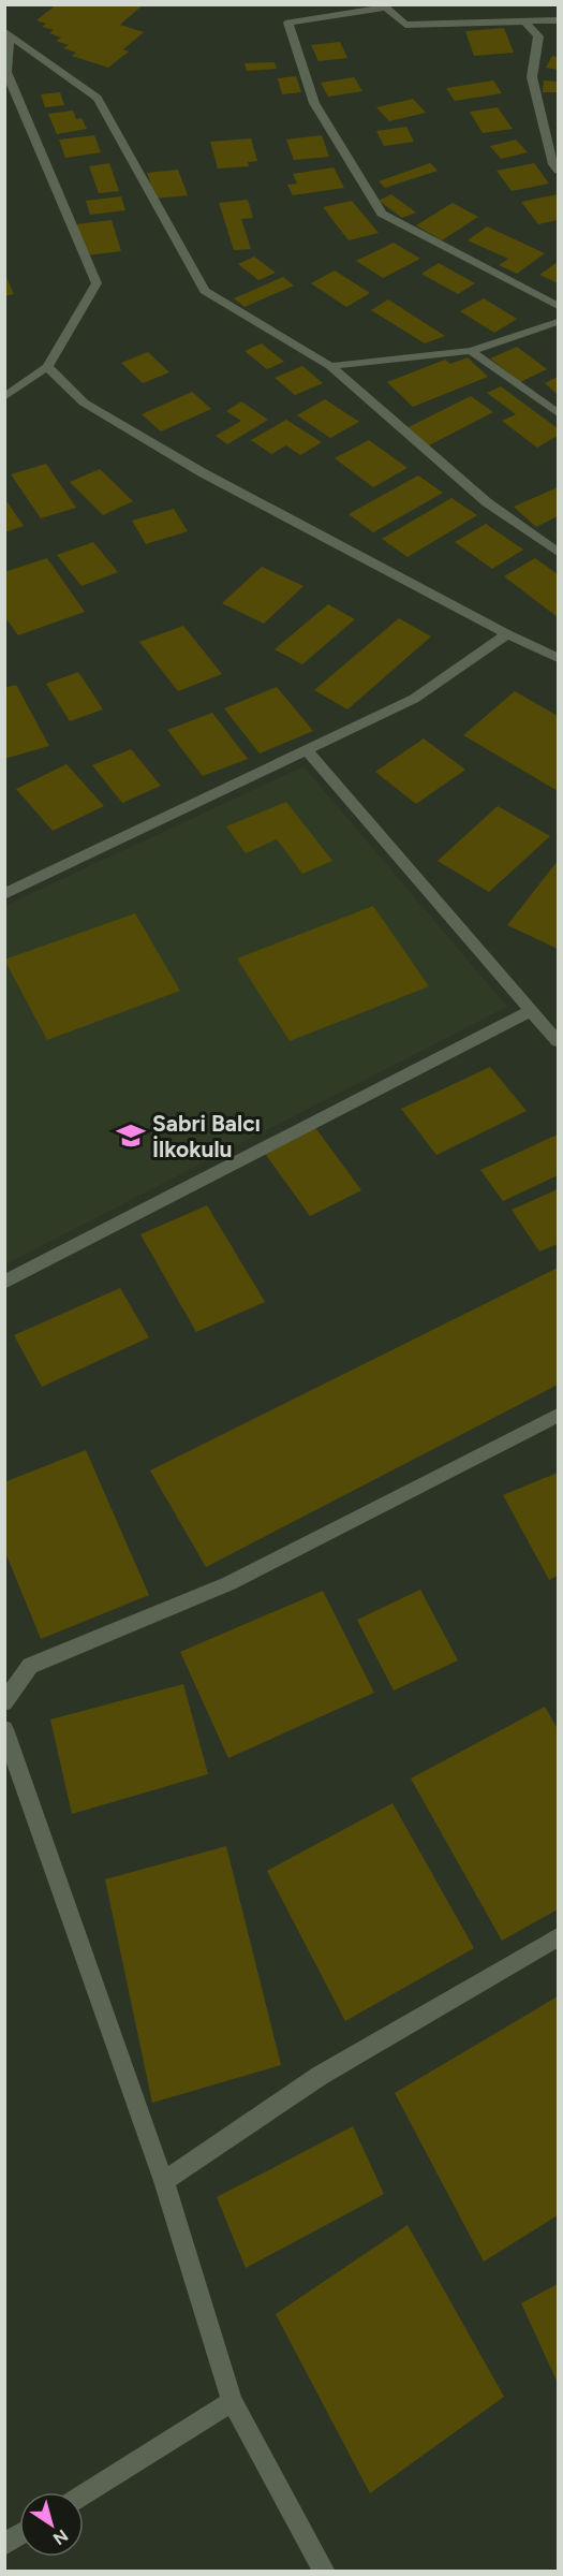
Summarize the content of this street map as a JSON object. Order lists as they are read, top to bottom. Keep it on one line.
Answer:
{"places":{"school or university":["Sabri Balcı İlkokulu"]},"north":"bottom right"}
